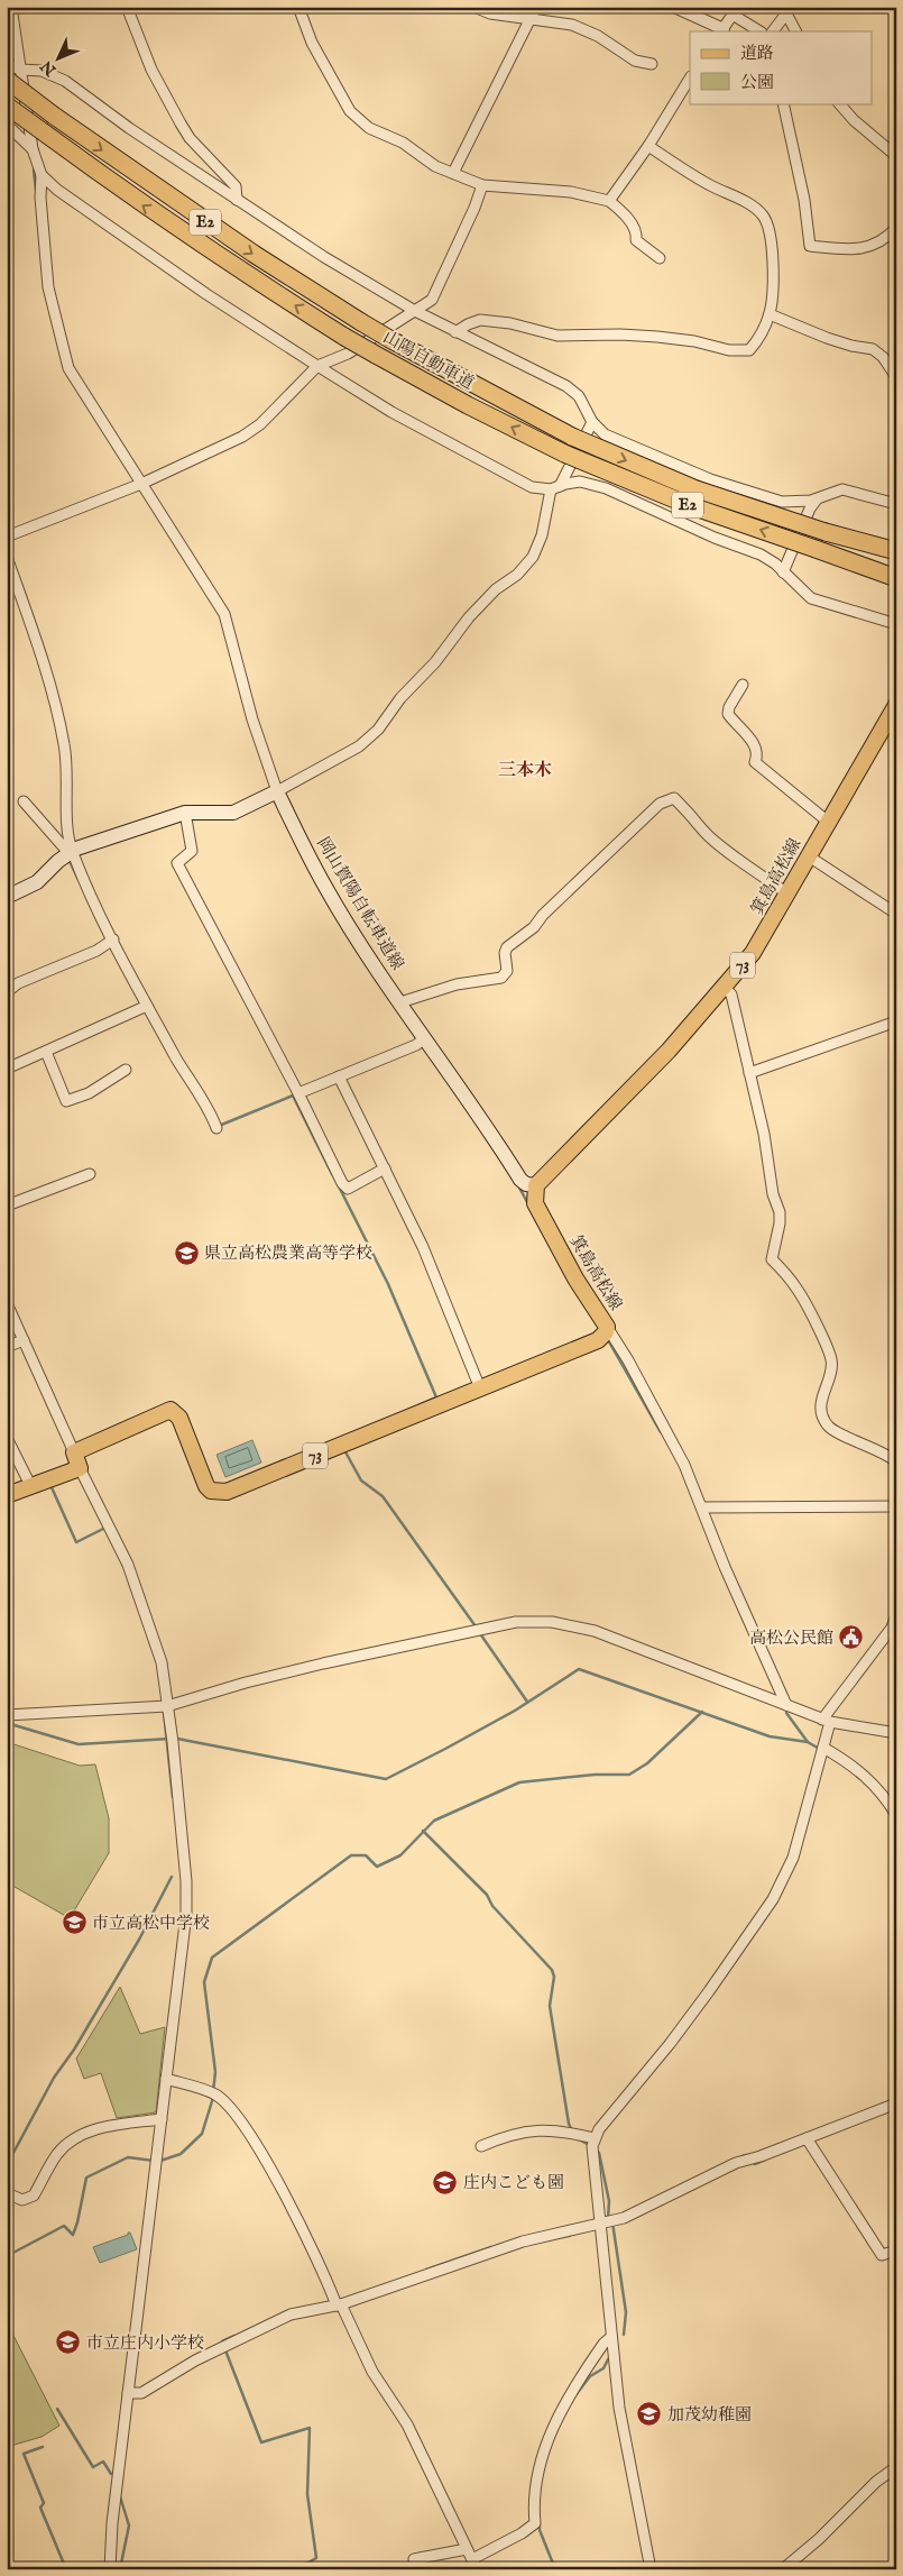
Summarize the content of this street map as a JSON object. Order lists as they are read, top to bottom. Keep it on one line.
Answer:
{"streets":{"highway":["E2","山陽自動車道"],"main road":["箕島高松線","岡山賀陽自転車道線","73"]},"crossings":[["箕島高松線","岡山賀陽自転車道線"]],"districts":["三本木"],"places":{"school or university":["県立高松農業高等学校","市立高松中学校","庄内こども園","市立庄内小学校","加茂幼稚園"],"public building":["高松公民館"]},"legend":["道路","公園"],"north":"bottom left"}
